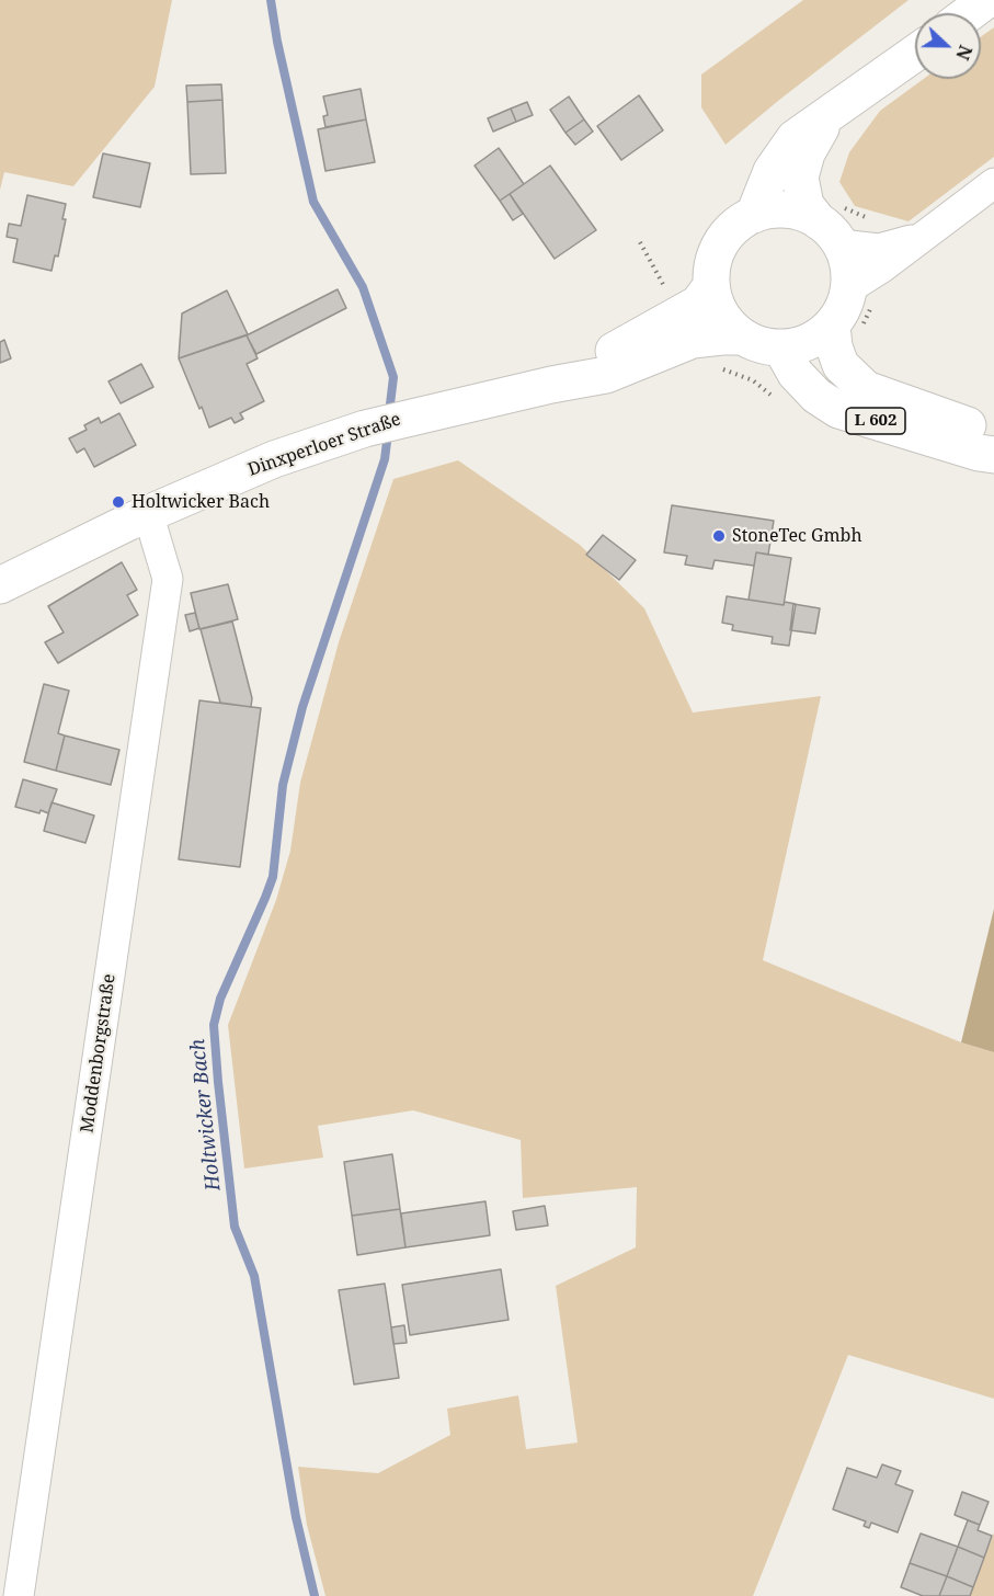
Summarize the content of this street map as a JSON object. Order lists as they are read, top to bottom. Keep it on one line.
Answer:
{"streets":{"main road":["L 602","Dinxperloer Straße"],"street":["Moddenborgstraße"]},"crossings":[["L 602","Dinxperloer Straße"],["Dinxperloer Straße","Moddenborgstraße"]],"water":["Holtwicker Bach"],"places":["Holtwicker Bach","StoneTec Gmbh"],"north":"right"}
